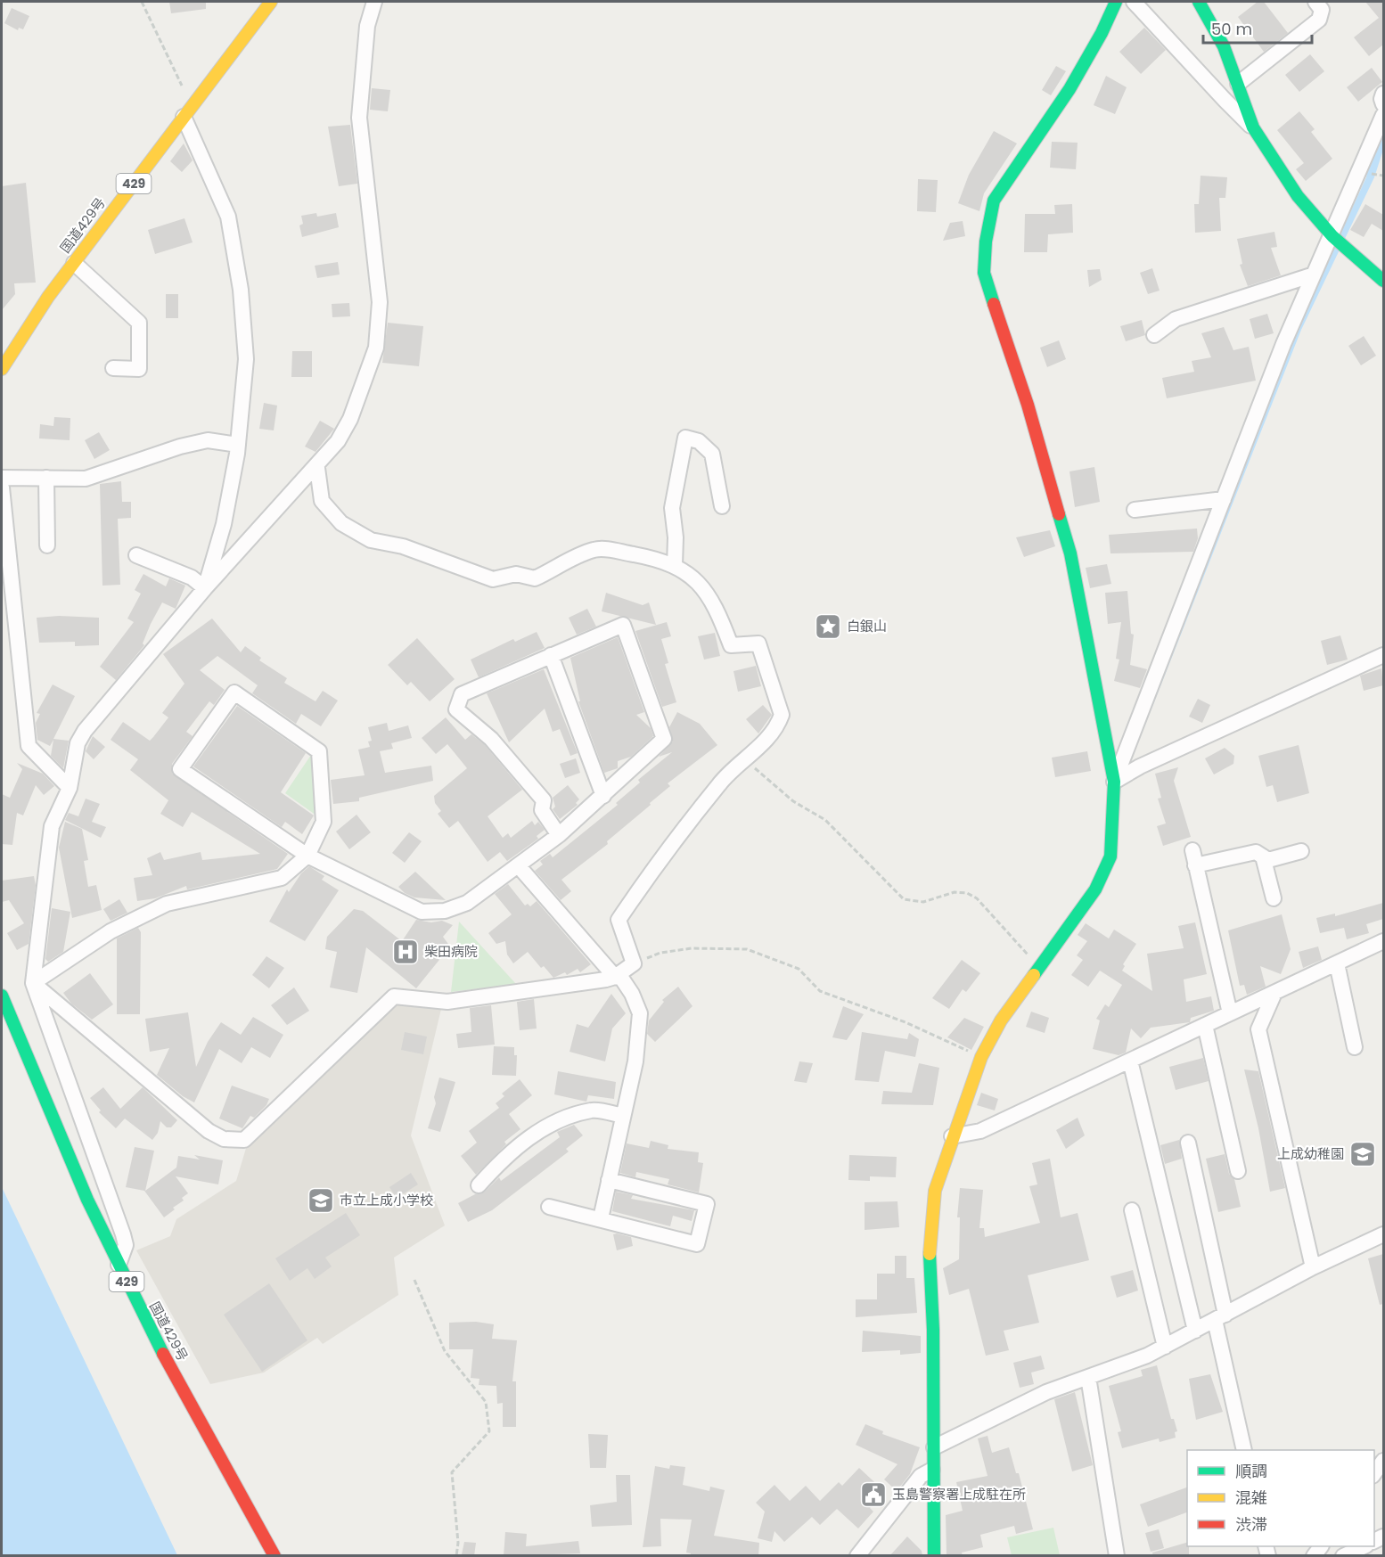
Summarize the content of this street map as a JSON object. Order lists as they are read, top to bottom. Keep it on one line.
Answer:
{"streets":{"main road":["429","国道429号"]},"places":{"place":["白銀山"],"hospital":["柴田病院"],"school or university":["上成幼稚園","市立上成小学校"],"public building":["玉島警察署上成駐在所"]},"legend":["順調","混雑","渋滞"],"scale_bar":"50 m"}
